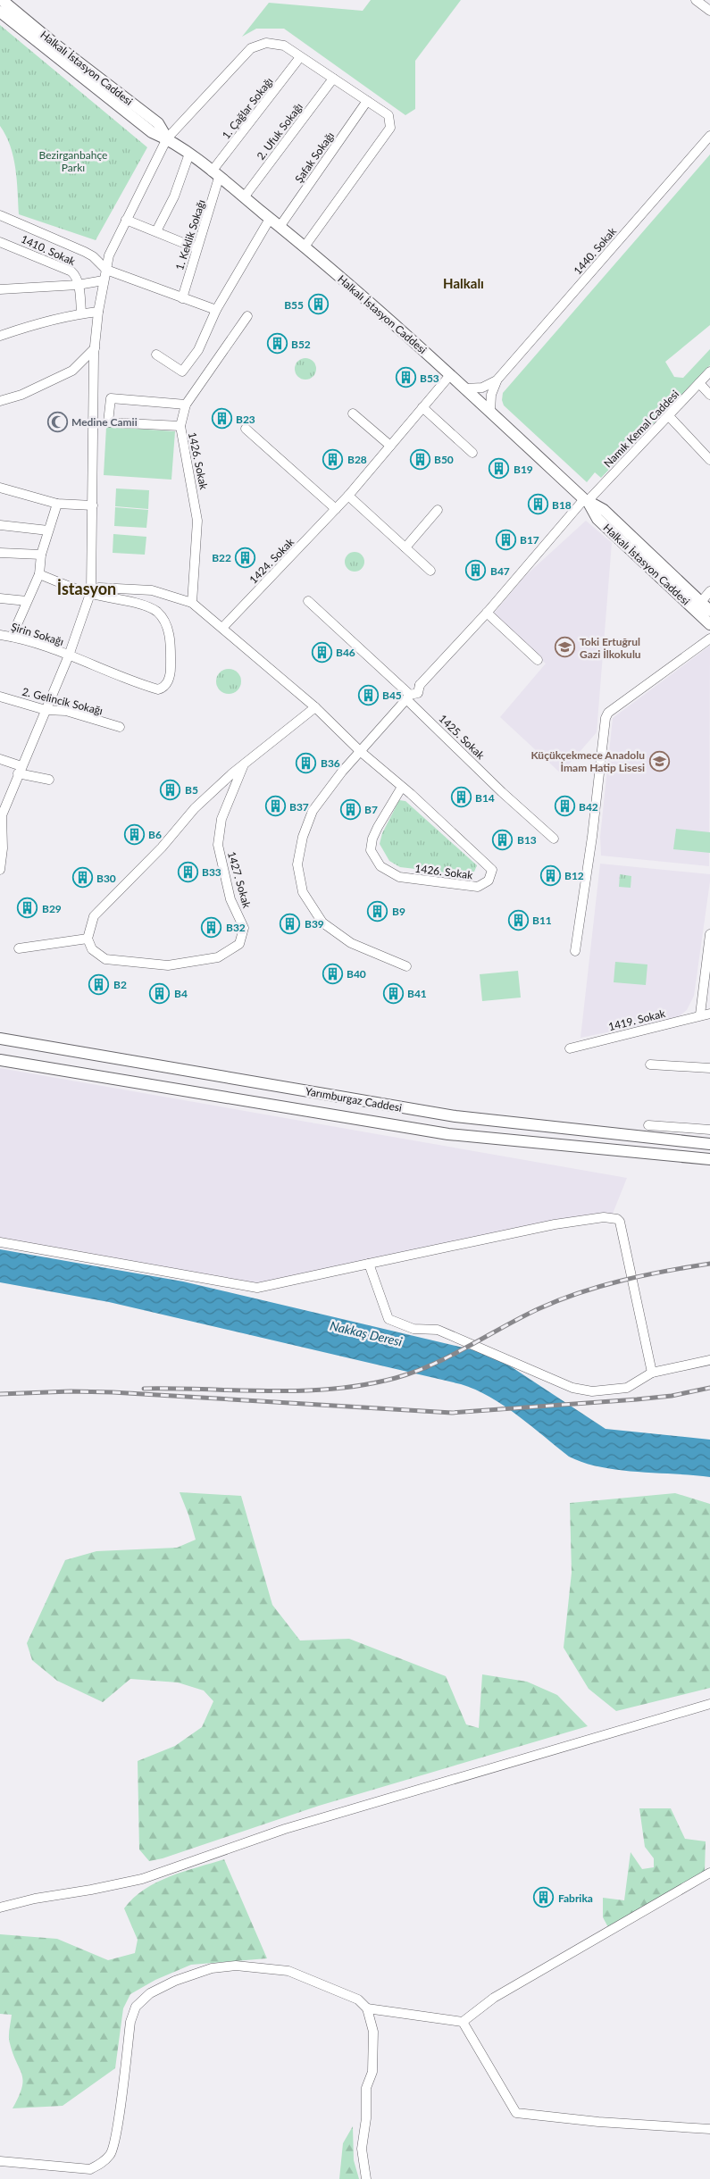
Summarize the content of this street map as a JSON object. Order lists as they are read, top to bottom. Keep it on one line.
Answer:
{"streets":{"main road":["Halkalı İstasyon Caddesi","Yarımburgaz Caddesi"],"street":["1. Çağlar Sokağı","2. Ufuk Sokağı","Şafak Sokağı","1. Keklik Sokağı","1410. Sokak","1440. Sokak","Namık Kemal Caddesi","1426. Sokak","1424. Sokak","Şirin Sokağı","2. Gelincik Sokağı","1425. Sokak","1427. Sokak","1419. Sokak"]},"crossings":[["Halkalı İstasyon Caddesi","1. Çağlar Sokağı"],["Halkalı İstasyon Caddesi","2. Ufuk Sokağı"],["Halkalı İstasyon Caddesi","Şafak Sokağı"],["Halkalı İstasyon Caddesi","1. Keklik Sokağı"],["Halkalı İstasyon Caddesi","1440. Sokak"],["Halkalı İstasyon Caddesi","Namık Kemal Caddesi"],["Halkalı İstasyon Caddesi","1424. Sokak"],["1. Çağlar Sokağı","1. Keklik Sokağı"],["1426. Sokak","1424. Sokak"],["1426. Sokak","1427. Sokak"]],"districts":["Halkalı","İstasyon"],"water":["Nakkaş Deresi"],"parks":["Bezirganbahçe Parkı"],"places":{"building":["B55","B52","B53","B23","B28","B50","B19","B18","B17","B22","B47","B46","B45","B36","B5","B14","B37","B42","B7","B6","B13","B33","B12","B30","B29","B9","B11","B39","B32","B40","B2","B4","B41","Fabrika"],"mosque":["Medine Camii"],"school or university":["Toki Ertuğrul Gazi İlkokulu","Küçükçekmece Anadolu İmam Hatip Lisesi"]}}
